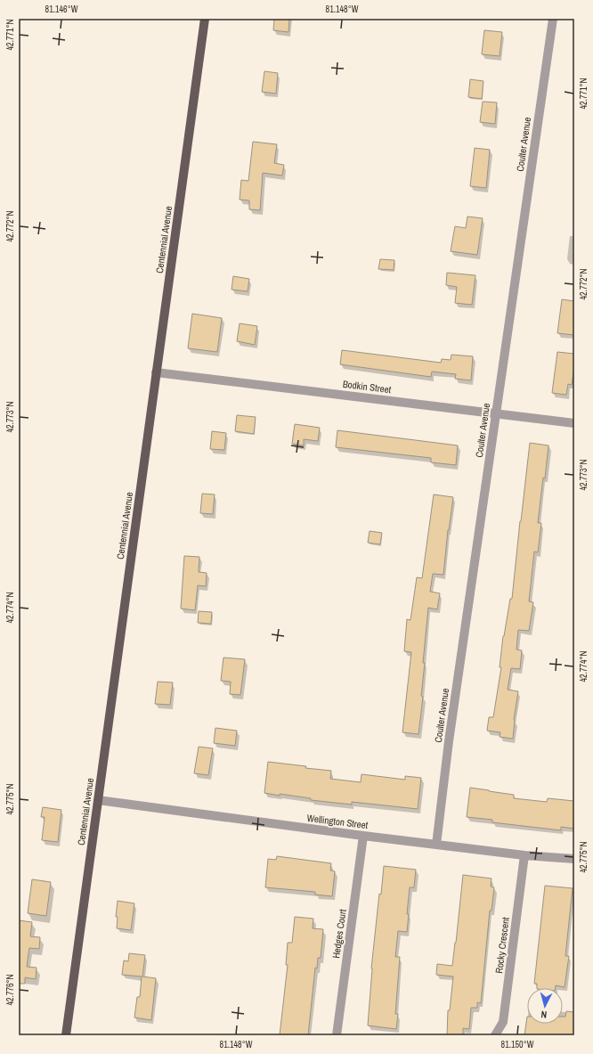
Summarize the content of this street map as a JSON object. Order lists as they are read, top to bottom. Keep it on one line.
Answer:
{"streets":{"main road":["Centennial Avenue"],"street":["Coulter Avenue","Bodkin Street","Wellington Street","Hedges Court","Rocky Crescent"]},"crossings":[["Coulter Avenue","Bodkin Street"],["Coulter Avenue","Wellington Street"],["Centennial Avenue","Bodkin Street"],["Centennial Avenue","Wellington Street"],["Wellington Street","Hedges Court"],["Wellington Street","Rocky Crescent"]],"north":"bottom","coordinates":["81.146°W","81.148°W","42.771°N","42.772°N","42.773°N","42.774°N","42.775°N","42.776°N","81.150°W"]}
